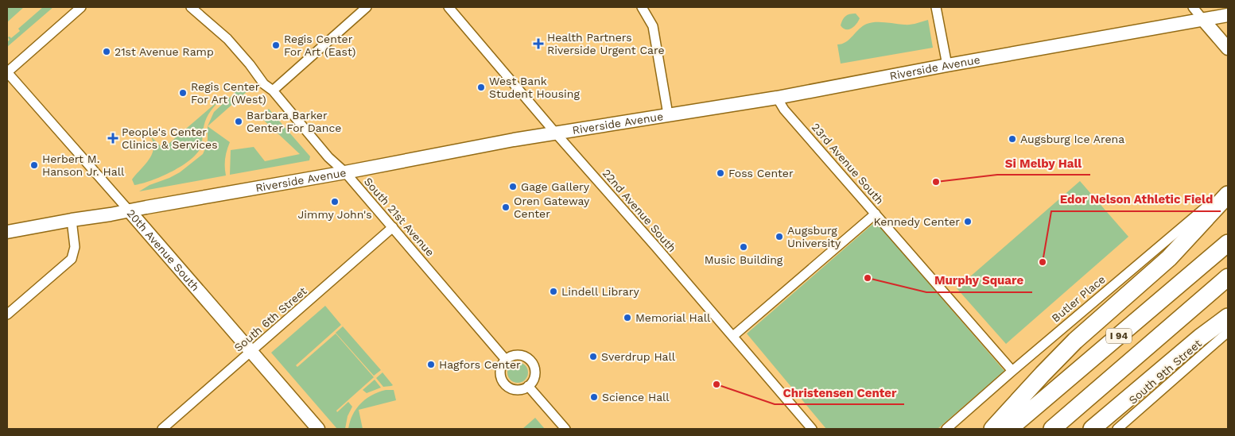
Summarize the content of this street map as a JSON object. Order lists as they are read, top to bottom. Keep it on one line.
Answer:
{"streets":{"highway":["I 94"],"street":["Riverside Avenue","23rd Avenue South","22nd Avenue South","South 21st Avenue","20th Avenue South","Butler Place","South 6th Street","South 9th Street"]},"crossings":[["Riverside Avenue","23rd Avenue South"],["Riverside Avenue","22nd Avenue South"],["Riverside Avenue","South 21st Avenue"],["Riverside Avenue","20th Avenue South"],["23rd Avenue South","Butler Place"],["South 21st Avenue","South 6th Street"],["20th Avenue South","South 6th Street"]],"places":{"health":["Health Partners Riverside Urgent Care","People's Center Clinics & Services"],"other":["Regis Center For Art (East)","21st Avenue Ramp","West Bank Student Housing","Regis Center For Art (West)","Barbara Barker Center For Dance","Augsburg Ice Arena","Herbert M. Hanson Jr. Hall","Foss Center","Si Melby Hall","Gage Gallery","Jimmy John's","Oren Gateway Center","Kennedy Center","Augsburg University","Music Building","Edor Nelson Athletic Field","Murphy Square","Lindell Library","Memorial Hall","Sverdrup Hall","Hagfors Center","Christensen Center","Science Hall"]}}
